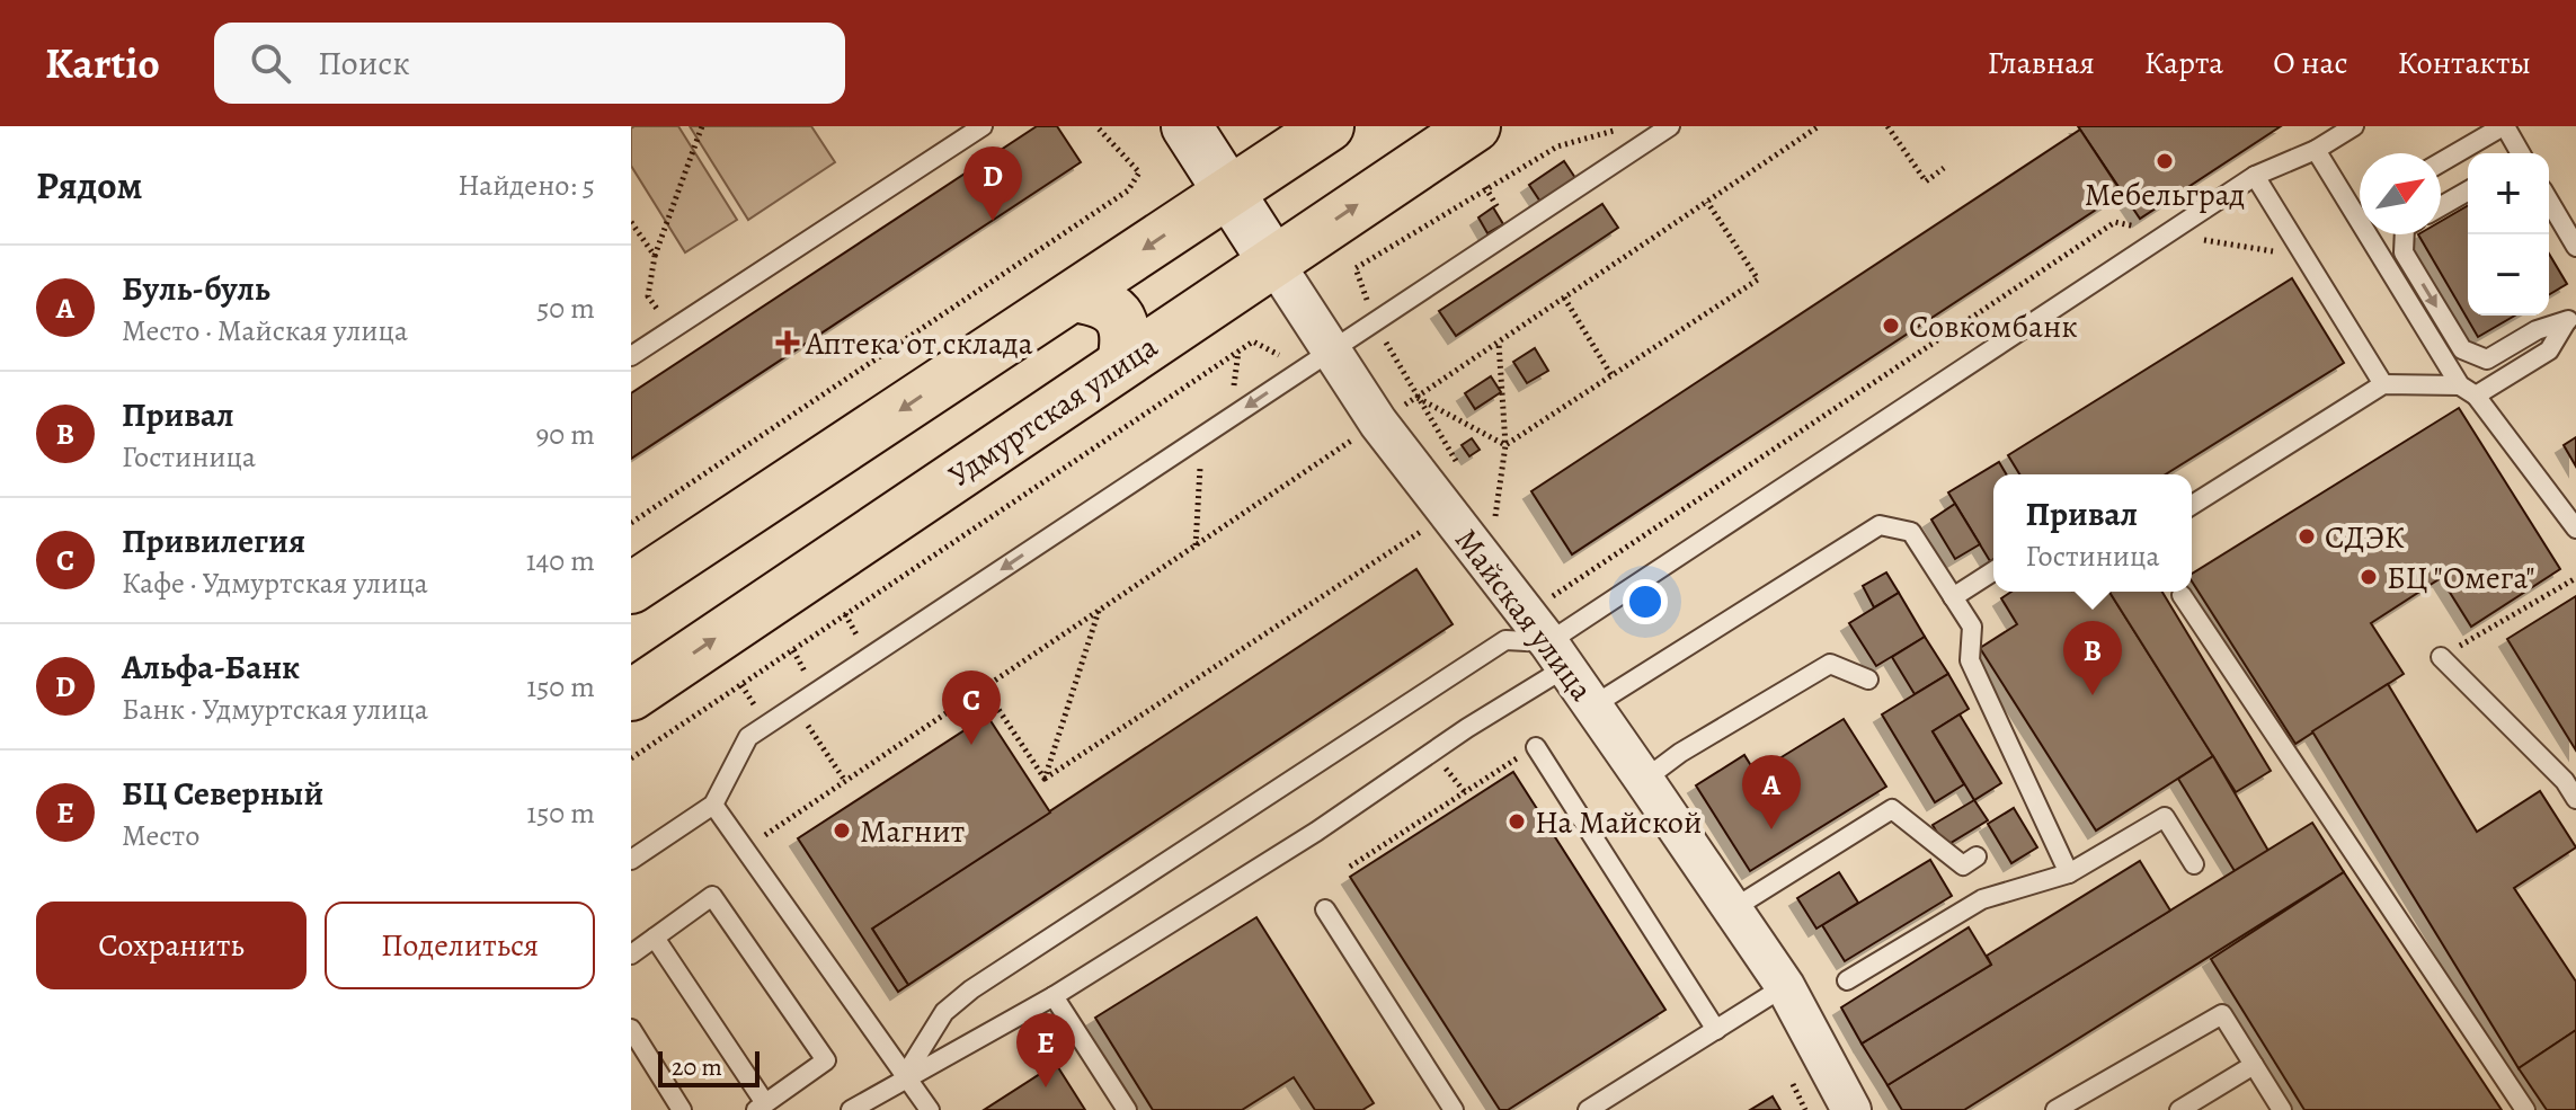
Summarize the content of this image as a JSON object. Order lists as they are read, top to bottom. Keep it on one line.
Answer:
{"streets":{"main road":["Удмуртская улица"],"street":["Майская улица"]},"crossings":[["Удмуртская улица","Майская улица"]],"places":{"other":["Мебельград","Совкомбанк","СДЭК","БЦ \"Омега\"","На Майской","Магнит"],"health":["Аптека от склада"]},"scale_bar":"20 m","north":"top right","page":{"header":"Kartio","search":"Поиск","nav":["Главная","Карта","О нас","Контакты"],"heading":["Рядом","Найдено: 5"],"pins":["D","B","C","A","E"],"map_buttons":["+","−"],"list":[{"mark":"A","name":"Буль-буль","note":"Место · Майская улица","value":"50 m"},{"mark":"B","name":"Привал","note":"Гостиница","value":"90 m"},{"mark":"C","name":"Привилегия","note":"Кафе · Удмуртская улица","value":"140 m"},{"mark":"D","name":"Альфа-Банк","note":"Банк · Удмуртская улица","value":"150 m"},{"mark":"E","name":"БЦ Северный","note":"Место","value":"150 m"}],"popup":["Привал","Гостиница"],"buttons":["Сохранить","Поделиться"],"scale":"20 m"}}
